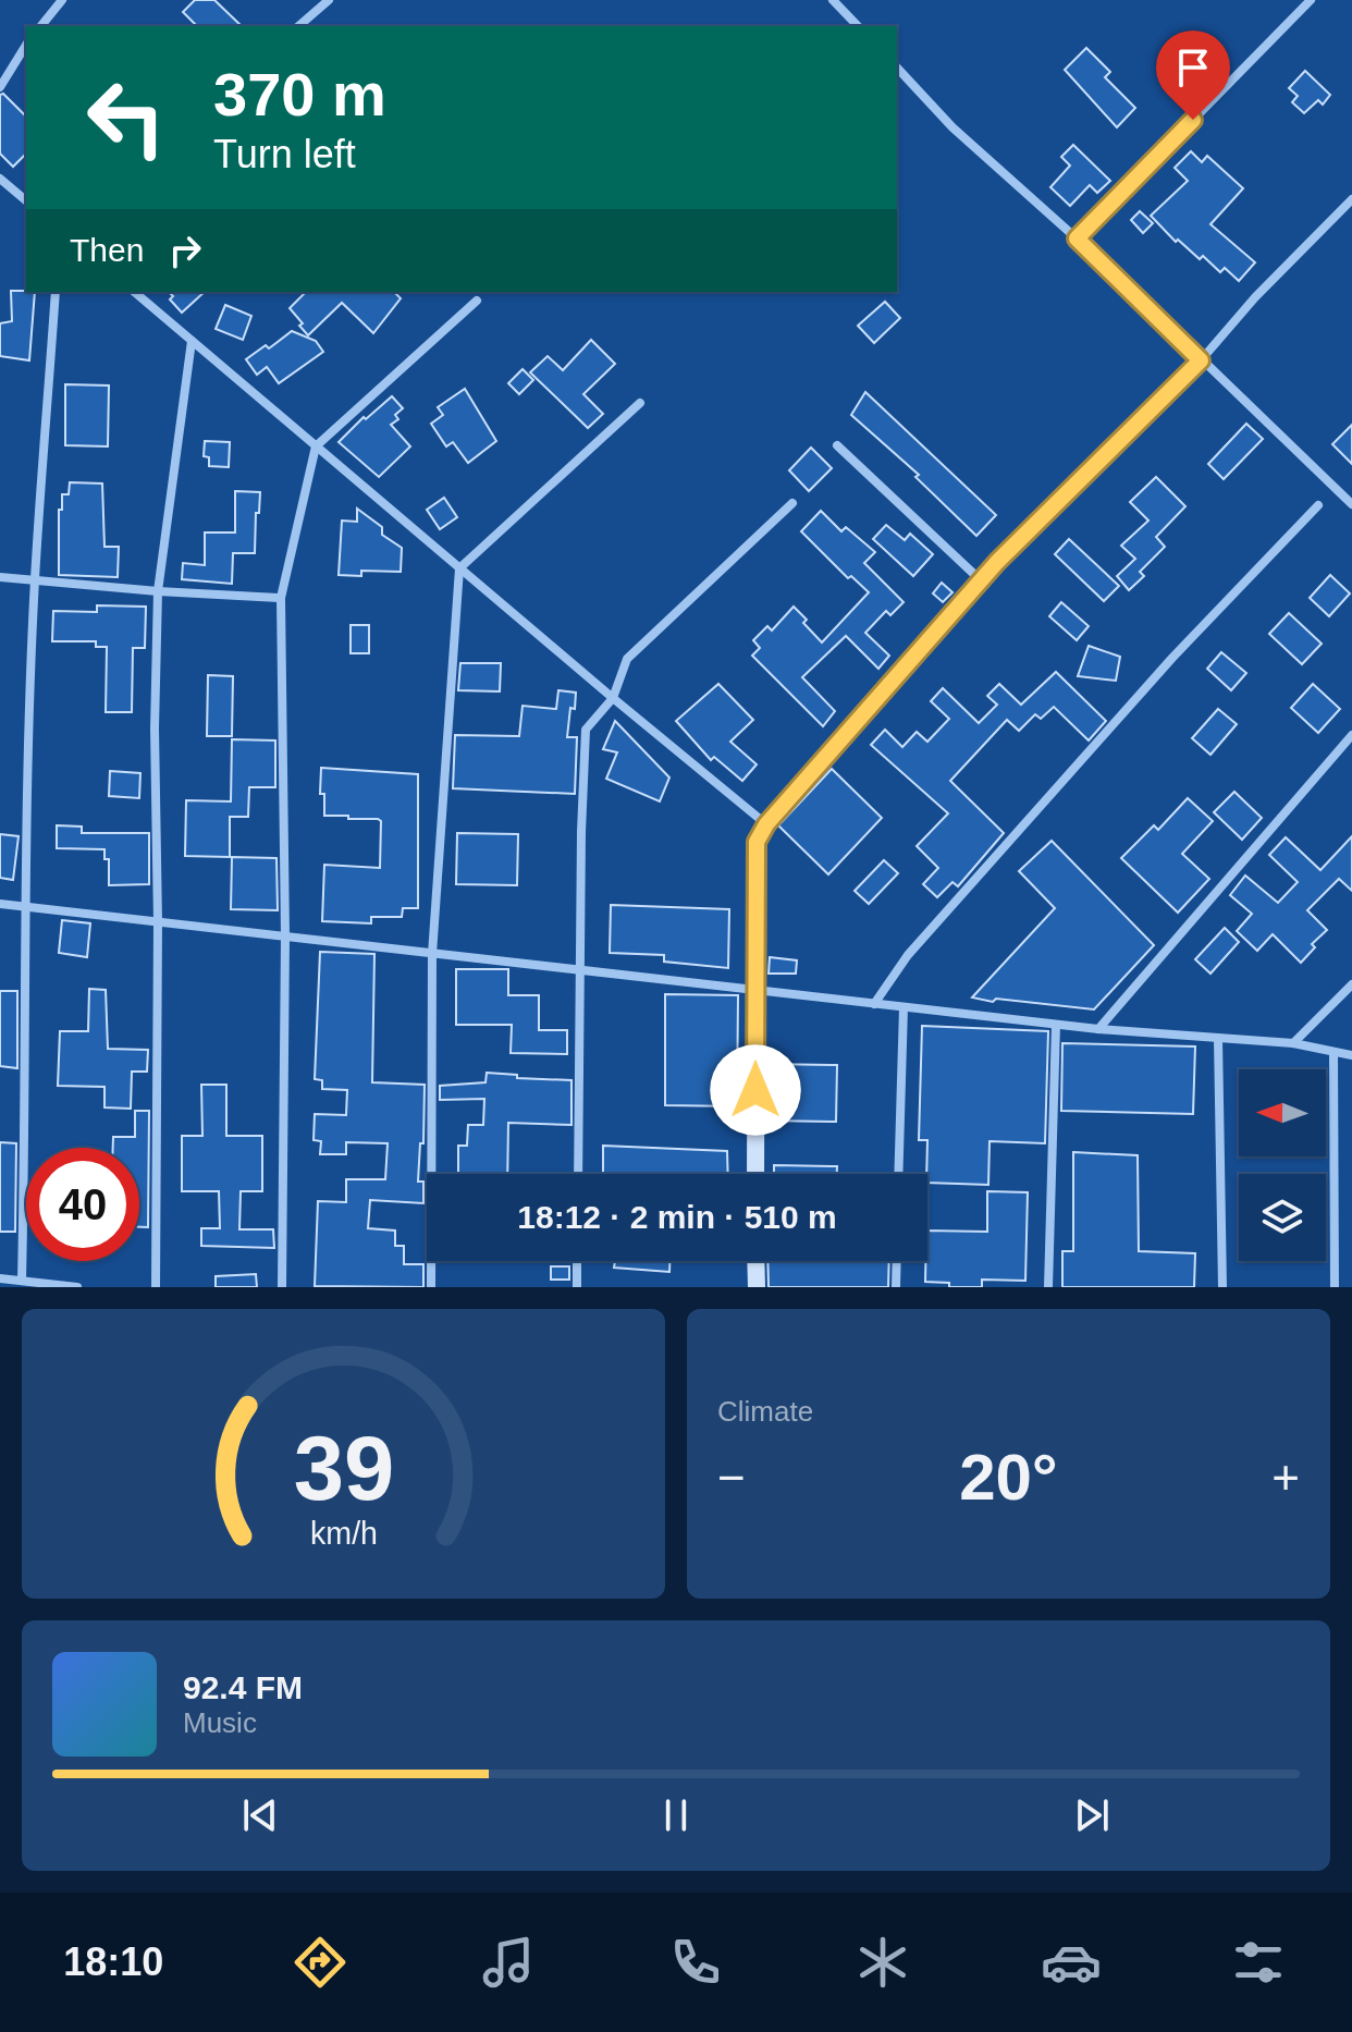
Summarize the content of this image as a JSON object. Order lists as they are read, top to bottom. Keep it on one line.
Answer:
{"north":"left","page":{"turn":["370 m","Turn left"],"then":"Then","limit":"40","trip":"18:12 · 2 min · 510 m","tile":"Climate","heat":["−","20°","+"],"song":["92.4 FM","Music"],"tabs":"18:10","gauge":["39","km/h"]}}
